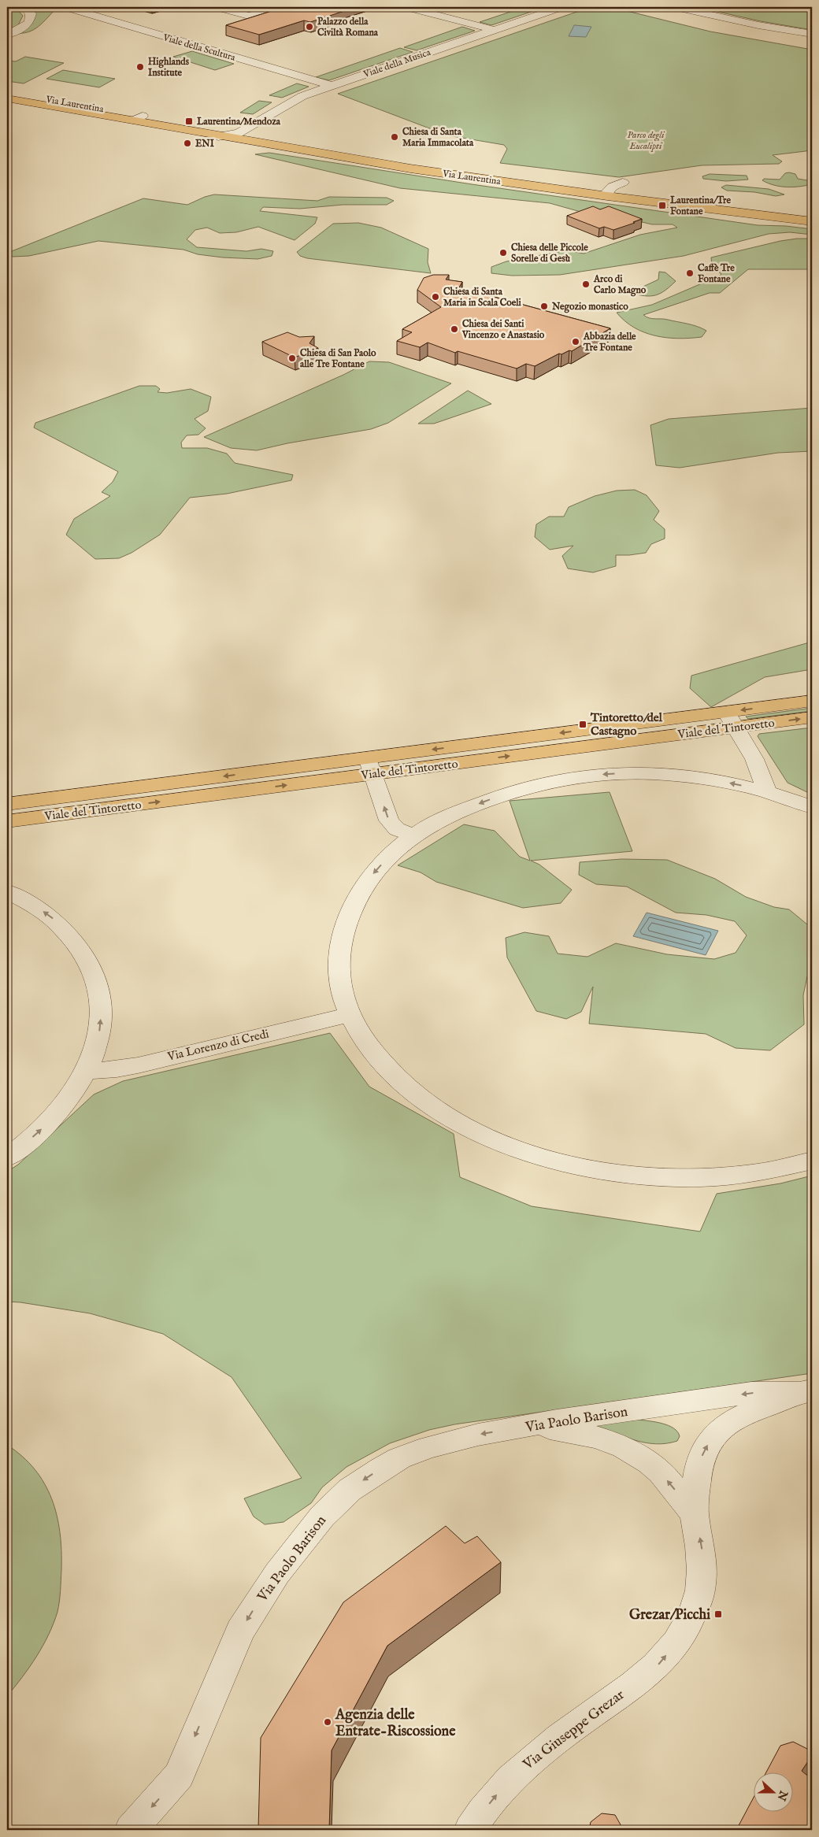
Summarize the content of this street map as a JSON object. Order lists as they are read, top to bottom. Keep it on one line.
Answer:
{"streets":{"main road":["Via Laurentina","Viale del Tintoretto"],"street":["Viale della Scultura","Viale della Musica","Via Lorenzo di Credi","Via Paolo Barison","Via Giuseppe Grezar"]},"crossings":[["Viale della Scultura","Viale della Musica"],["Viale della Musica","Via Laurentina"]],"one_way":["Via Paolo Barison","Via Giuseppe Grezar"],"parks":["Parco degli Eucalipti"],"places":{"other":["Palazzo della Civiltà Romana","Highlands Institute","Chiesa di Santa Maria Immacolata","ENI","Chiesa delle Piccole Sorelle di Gesù","Caffè Tre Fontane","Arco di Carlo Magno","Chiesa di Santa Maria in Scala Coeli","Negozio monastico","Chiesa dei Santi Vincenzo e Anastasio","Abbazia delle Tre Fontane","Chiesa di San Paolo alle Tre Fontane","Agenzia delle Entrate-Riscossione"],"transit":["Laurentina/Mendoza","Laurentina/Tre Fontane","Tintoretto/del Castagno","Grezar/Picchi"]},"north":"right"}
